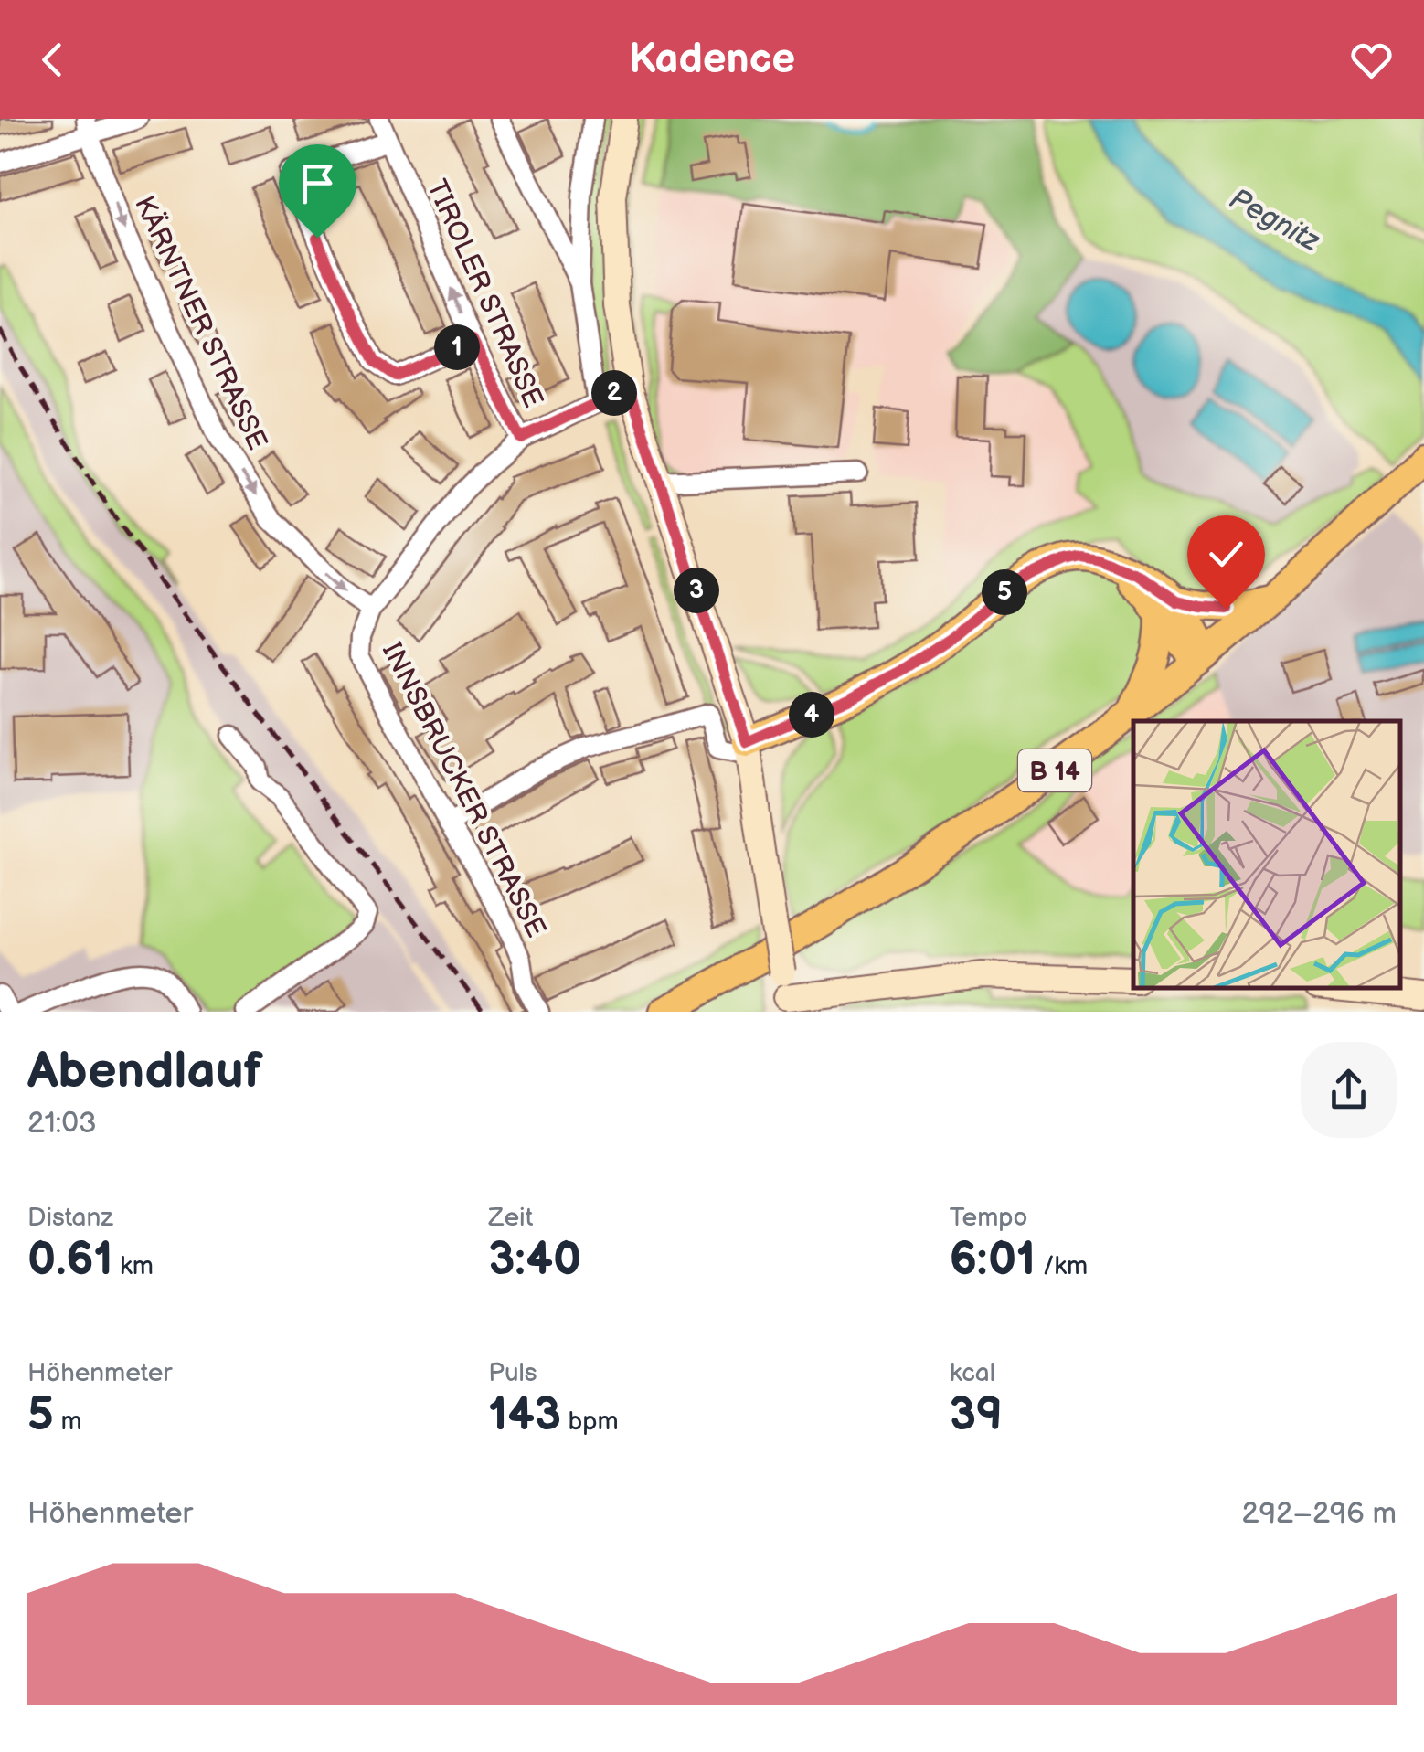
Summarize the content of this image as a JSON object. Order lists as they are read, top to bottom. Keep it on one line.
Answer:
{"streets":{"main road":["B 14"],"street":["TIROLER STRASSE","KÄRNTNER STRASSE","INNSBRUCKER STRASSE"]},"crossings":[["TIROLER STRASSE","INNSBRUCKER STRASSE"],["KÄRNTNER STRASSE","INNSBRUCKER STRASSE"]],"one_way":["KÄRNTNER STRASSE"],"water":["Pegnitz"],"page":{"header":"Kadence","pins":["1","2","3","5","4"],"heading":["Abendlauf","21:03"],"stats":[["Distanz","0.61 km"],["Zeit","3:40"],["Tempo","6:01 /km"],["Höhenmeter","5 m"],["Puls","143 bpm"],["kcal","39"]],"chart":["Höhenmeter","292–296 m"]}}
